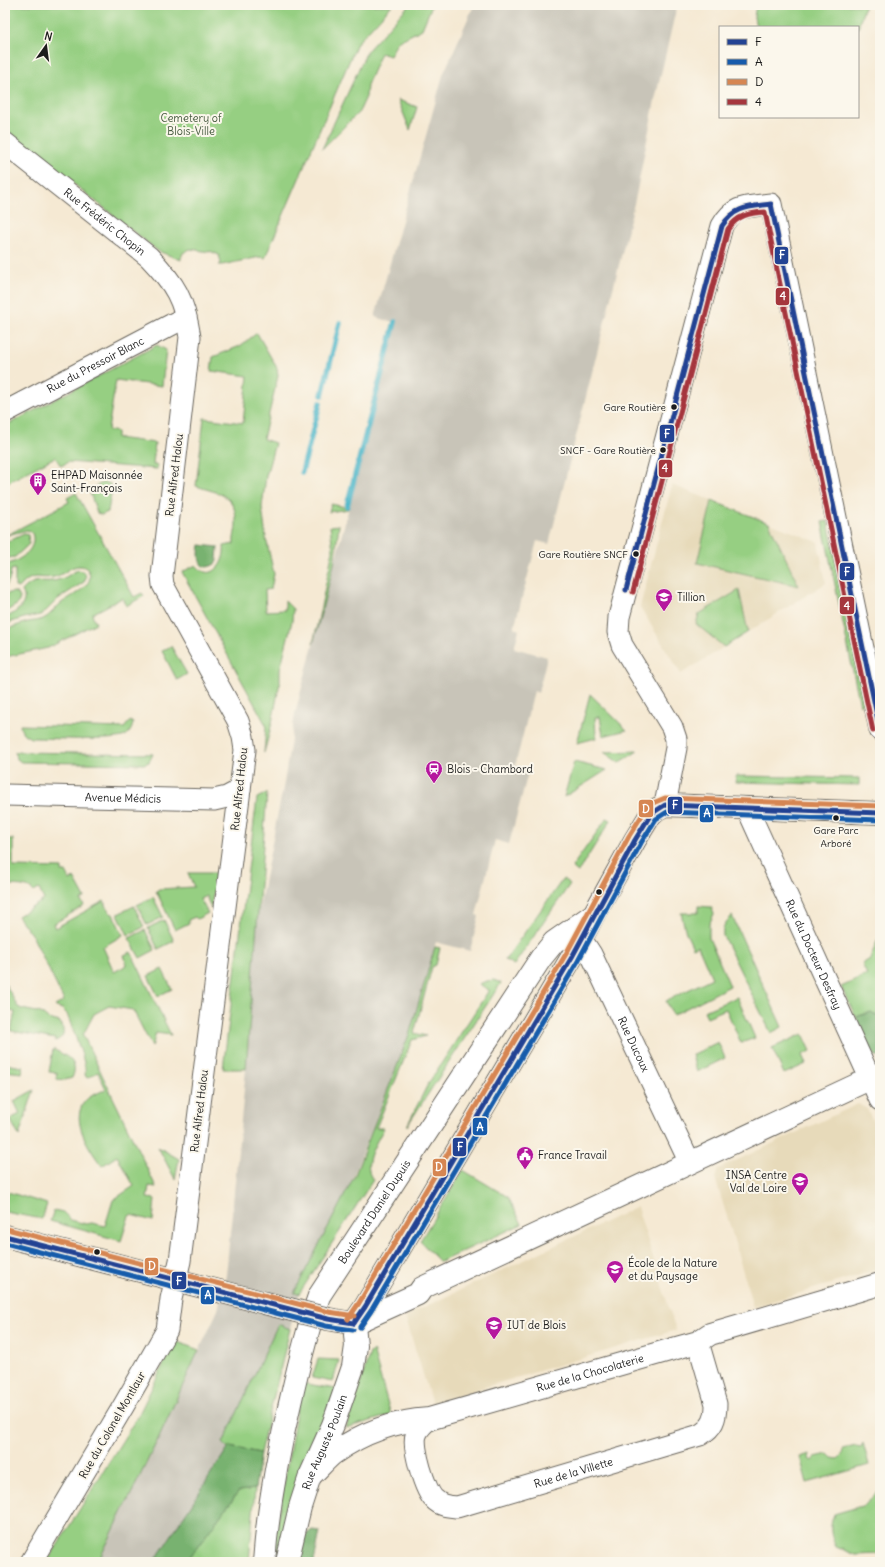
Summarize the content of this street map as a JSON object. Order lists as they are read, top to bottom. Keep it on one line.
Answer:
{"streets":{"main road":["Boulevard Daniel Dupuis","Rue de la Chocolaterie","Rue Auguste Poulain"],"street":["Rue Frédéric Chopin","Rue du Pressoir Blanc","Rue Alfred Halou","Avenue Médicis","Rue du Docteur Desfray","Rue Ducoux","Rue du Colonel Montlaur","Rue de la Villette"]},"crossings":[["Rue Frédéric Chopin","Rue du Pressoir Blanc"],["Rue Frédéric Chopin","Rue Alfred Halou"],["Rue du Pressoir Blanc","Rue Alfred Halou"],["Rue Alfred Halou","Avenue Médicis"],["Rue Alfred Halou","Rue du Colonel Montlaur"],["Rue Ducoux","Boulevard Daniel Dupuis"],["Rue de la Chocolaterie","Rue Auguste Poulain"],["Rue de la Chocolaterie","Rue de la Villette"]],"parks":["Cemetery of Blois-Ville"],"places":{"other":["Gare Routière","SNCF - Gare Routière","Gare Routière SNCF","Gare Parc Arboré"],"building":["EHPAD Maisonnée Saint-François"],"school or university":["Tillion","INSA Centre Val de Loire","École de la Nature et du Paysage","IUT de Blois"],"station":["Blois - Chambord"],"public building":["France Travail"]},"lines":["transit line F","transit line 4","transit line D","transit line A"],"legend":["F","A","D","4"],"north":"top"}
